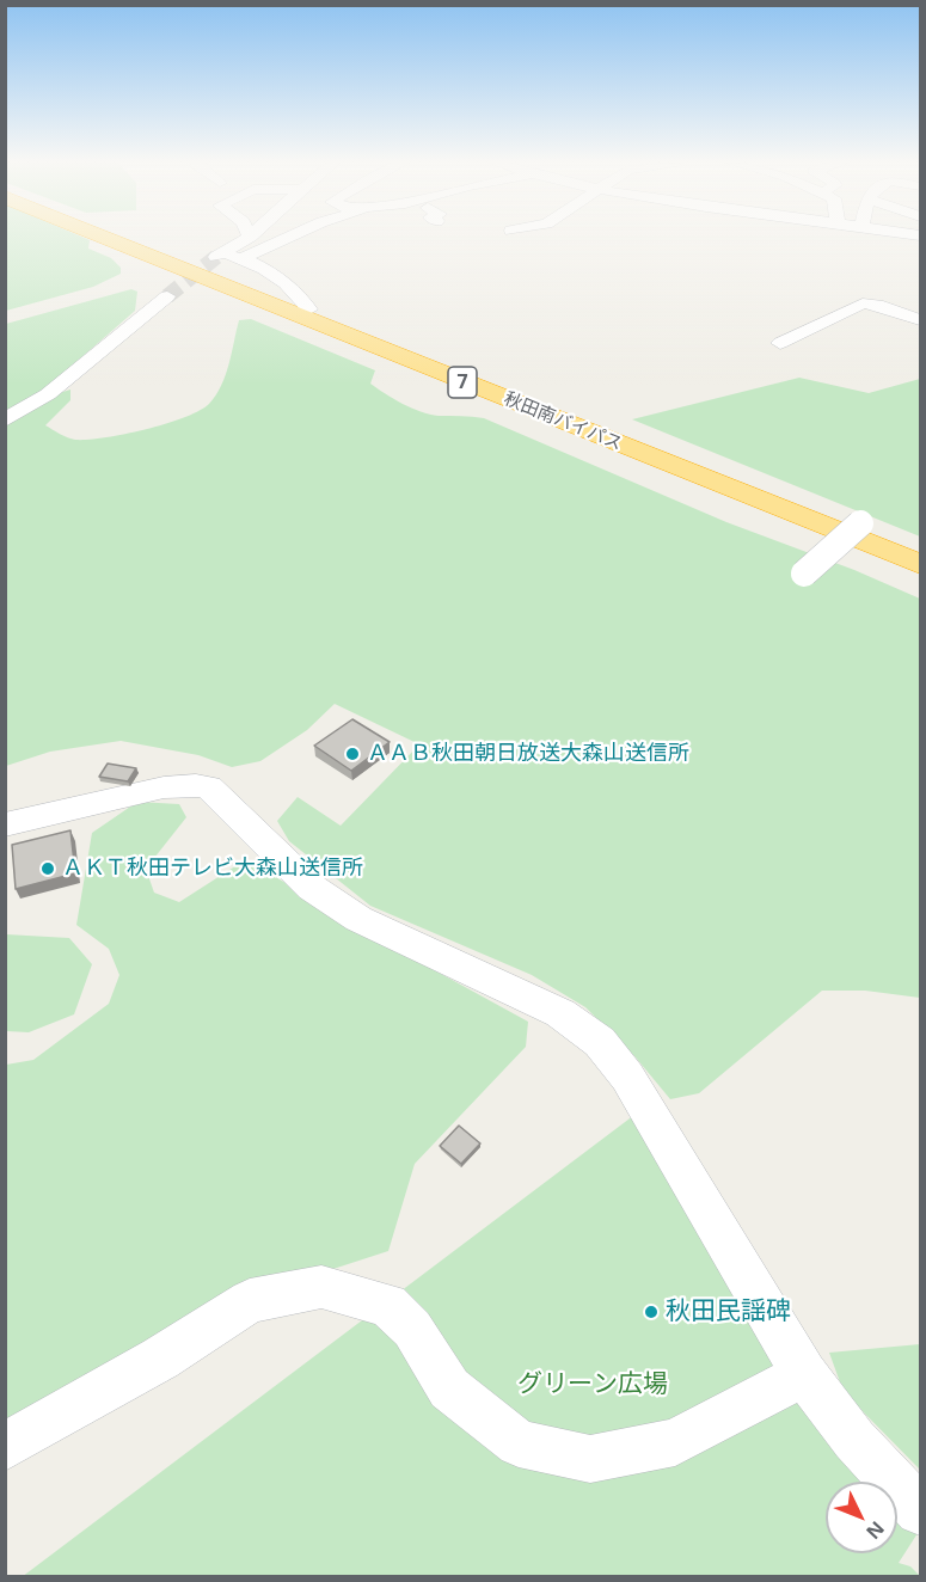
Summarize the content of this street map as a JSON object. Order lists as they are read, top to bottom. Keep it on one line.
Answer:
{"streets":{"highway":["7","秋田南バイパス"]},"parks":["グリーン広場"],"places":["ＡＡＢ秋田朝日放送大森山送信所","ＡＫＴ秋田テレビ大森山送信所","秋田民謡碑"],"north":"bottom right"}
